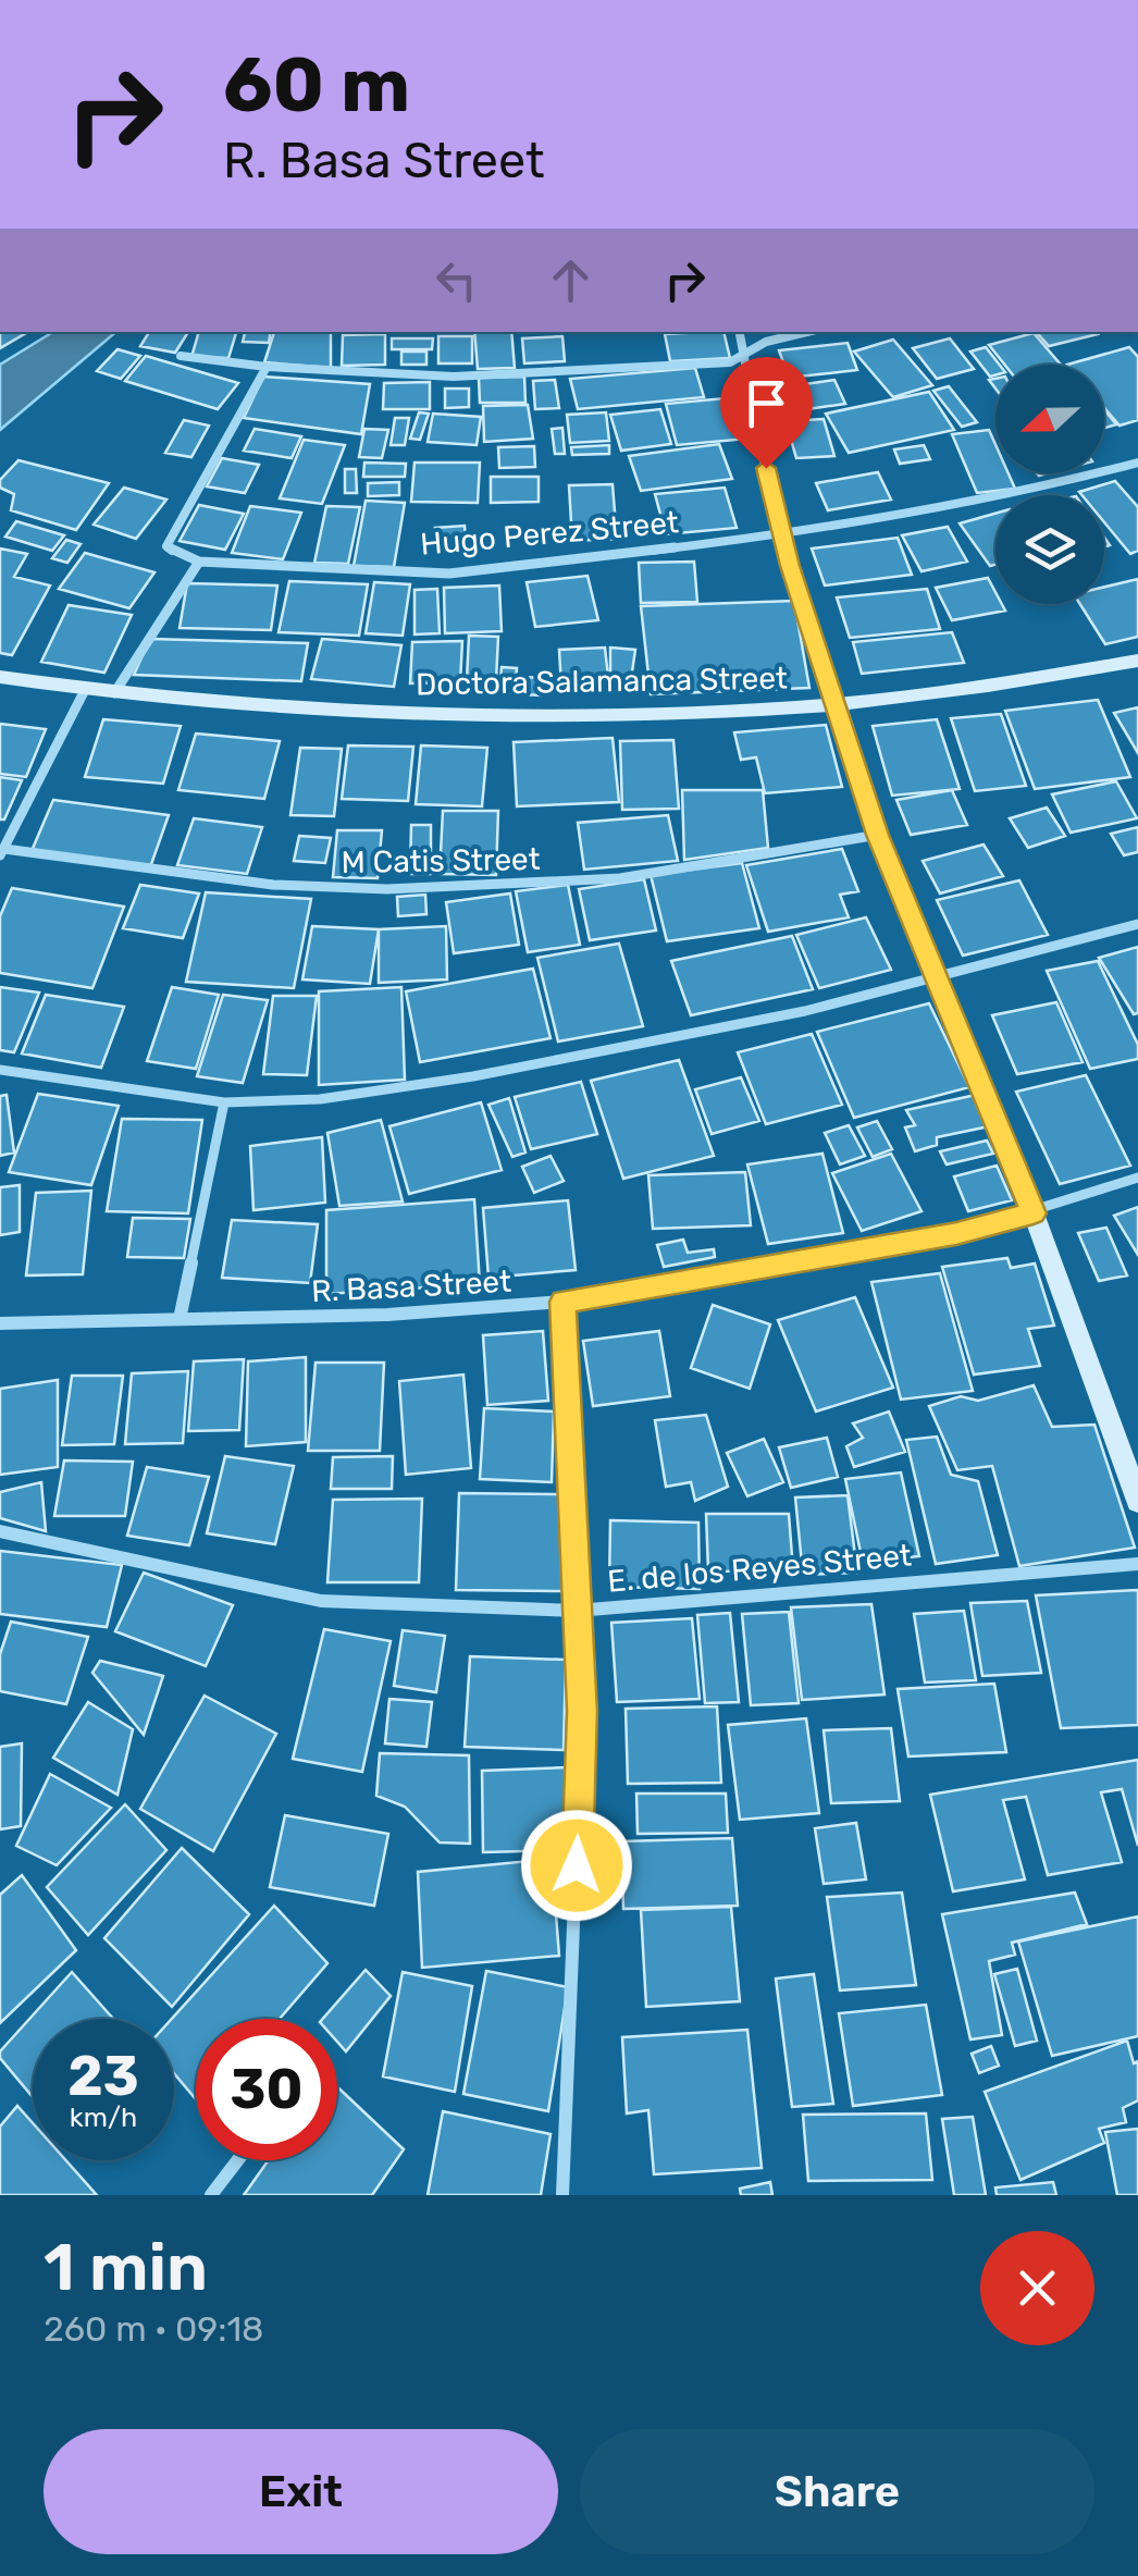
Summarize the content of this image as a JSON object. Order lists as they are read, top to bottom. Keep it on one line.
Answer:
{"streets":{"main road":["Doctora Salamanca Street"],"street":["Hugo Perez Street","M Catis Street","R. Basa Street","E. de los Reyes Street"]},"north":"left","page":{"turn":["60 m","R. Basa Street"],"speed":"23 km/h","limit":"30","heading":["1 min","260 m · 09:18"],"buttons":["Exit","Share"]}}
